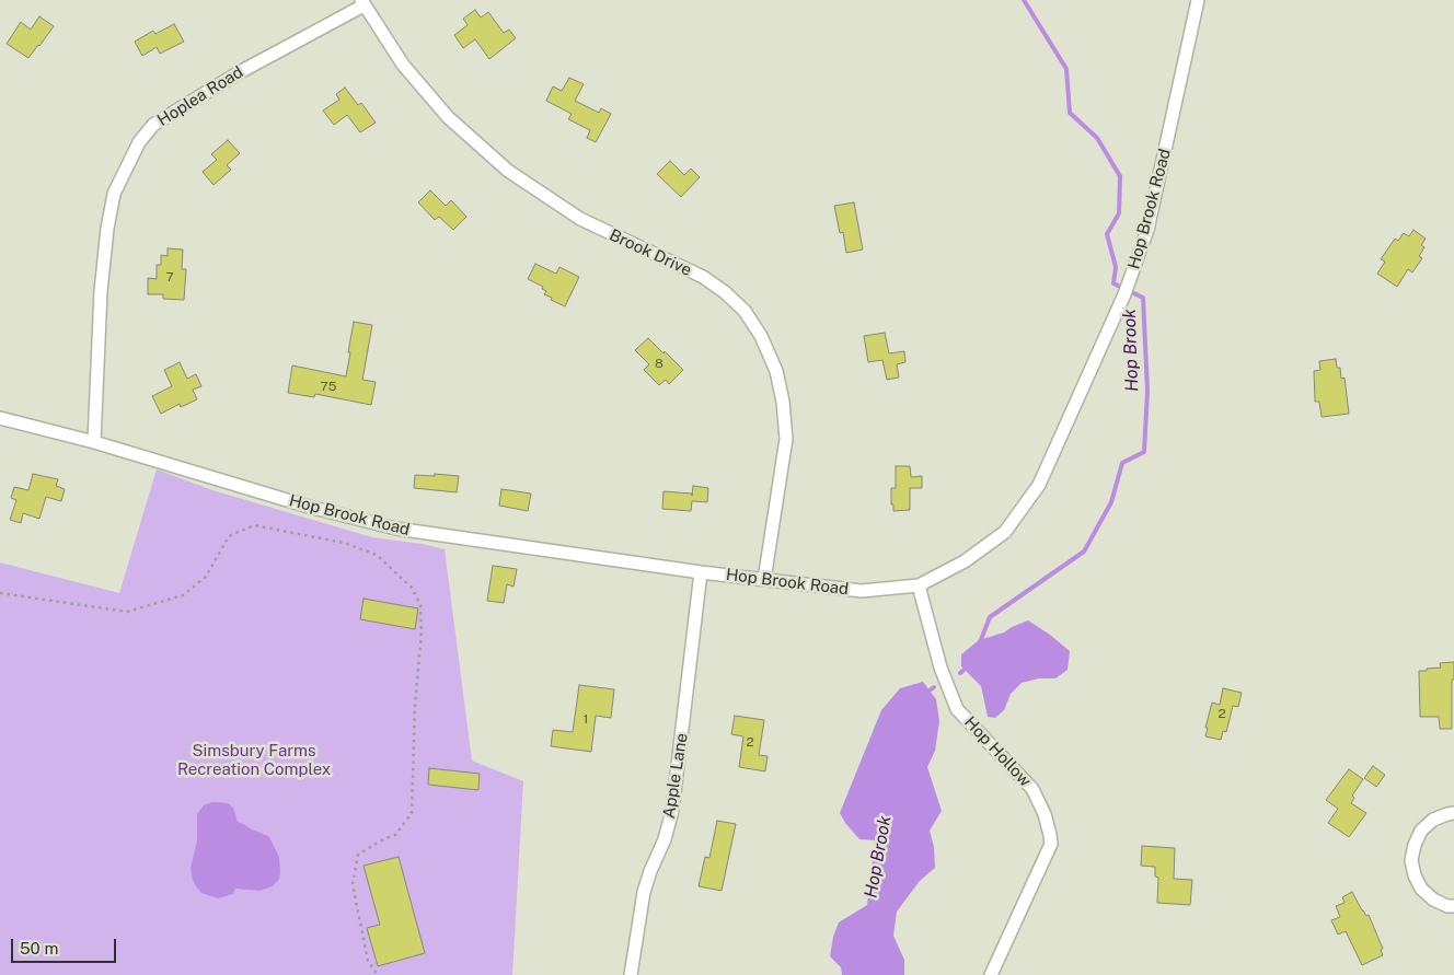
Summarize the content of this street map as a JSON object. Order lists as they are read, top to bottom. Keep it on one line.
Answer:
{"streets":{"street":["Hoplea Road","Hop Brook Road","Brook Drive","Hop Hollow","Apple Lane"]},"crossings":[["Hoplea Road","Hop Brook Road"],["Hoplea Road","Brook Drive"],["Hop Brook Road","Brook Drive"],["Hop Brook Road","Hop Hollow"],["Hop Brook Road","Apple Lane"]],"water":["Hop Brook"],"parks":["Simsbury Farms Recreation Complex"],"house_numbers":["7","8","75","2","1","2"],"scale_bar":"50 m"}
